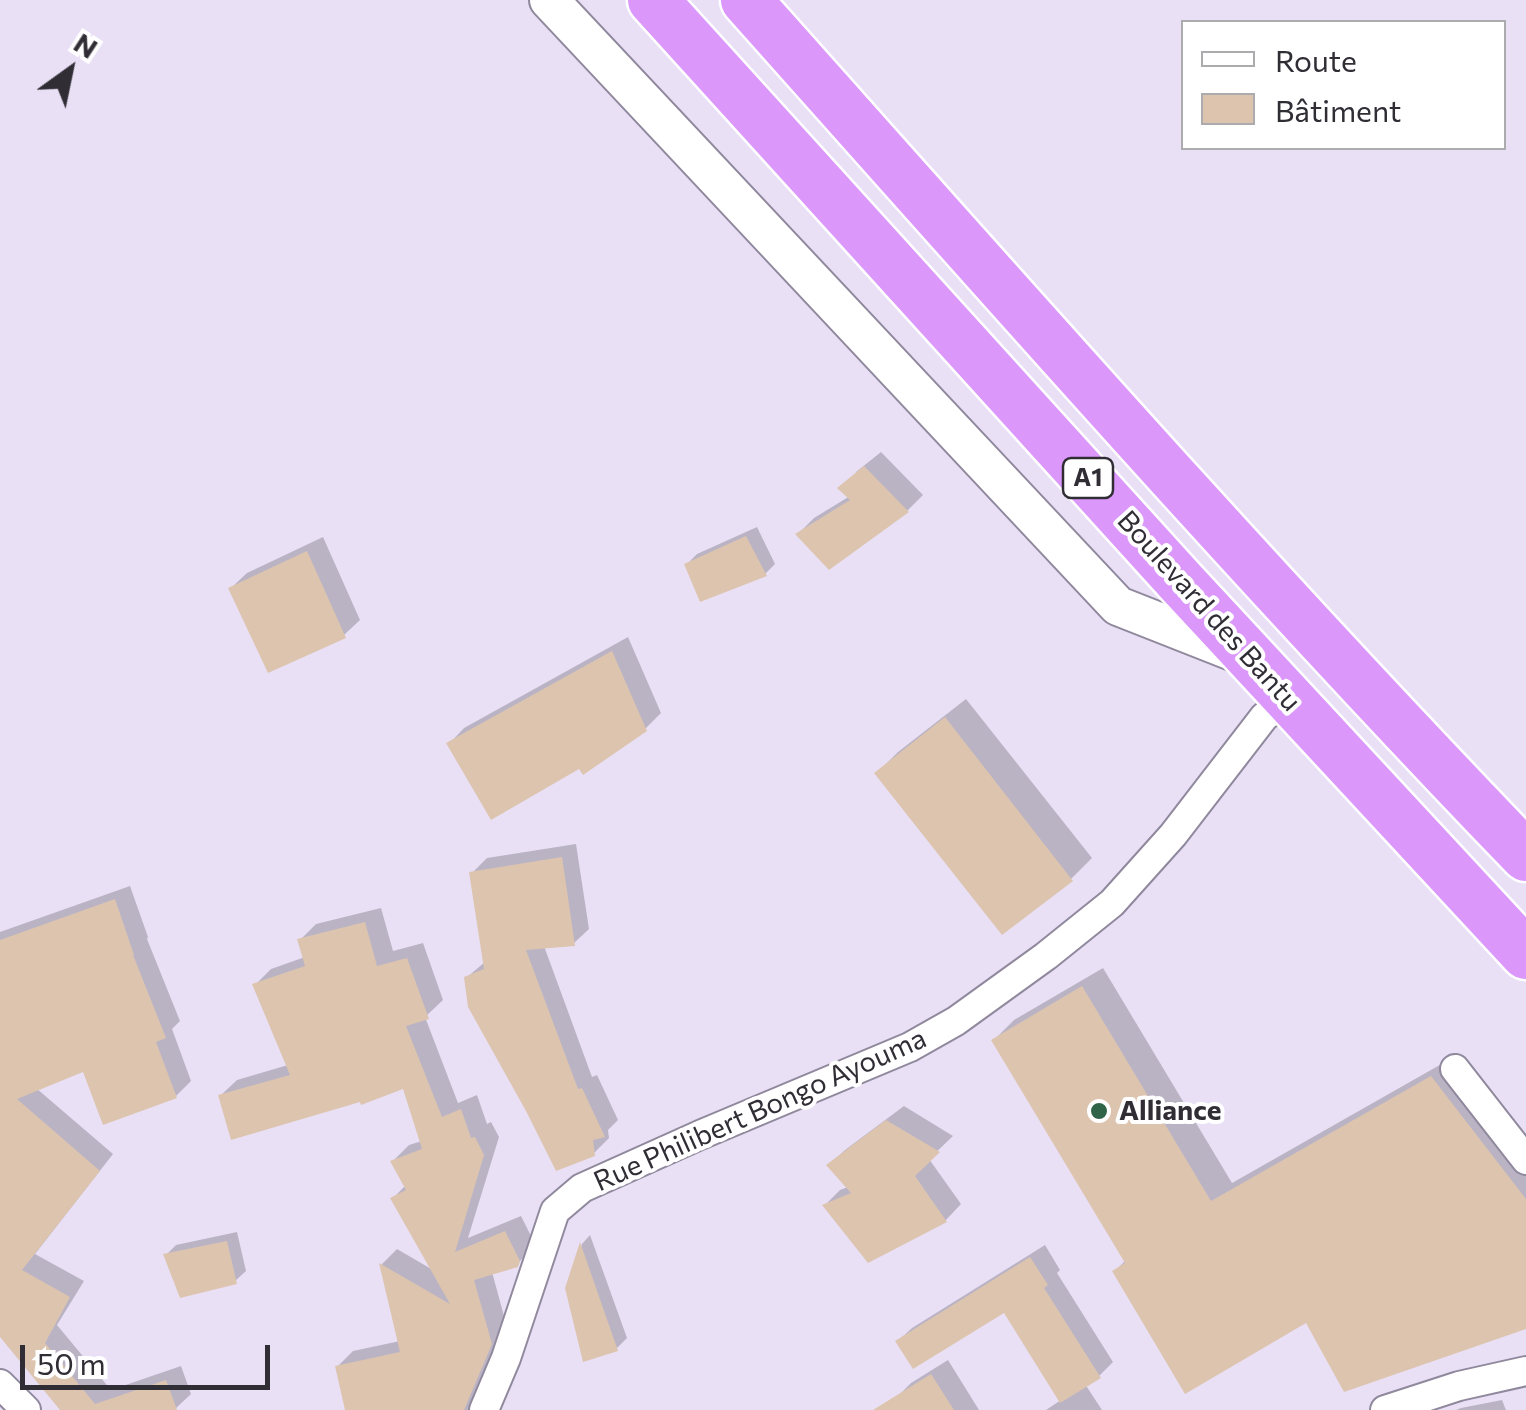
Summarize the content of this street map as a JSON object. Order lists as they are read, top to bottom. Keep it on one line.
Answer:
{"streets":{"highway":["A1","Boulevard des Bantu"],"street":["Rue Philibert Bongo Ayouma"]},"crossings":[["Boulevard des Bantu","Rue Philibert Bongo Ayouma"]],"places":["Alliance"],"legend":["Route","Bâtiment"],"scale_bar":"50 m","north":"top right"}
